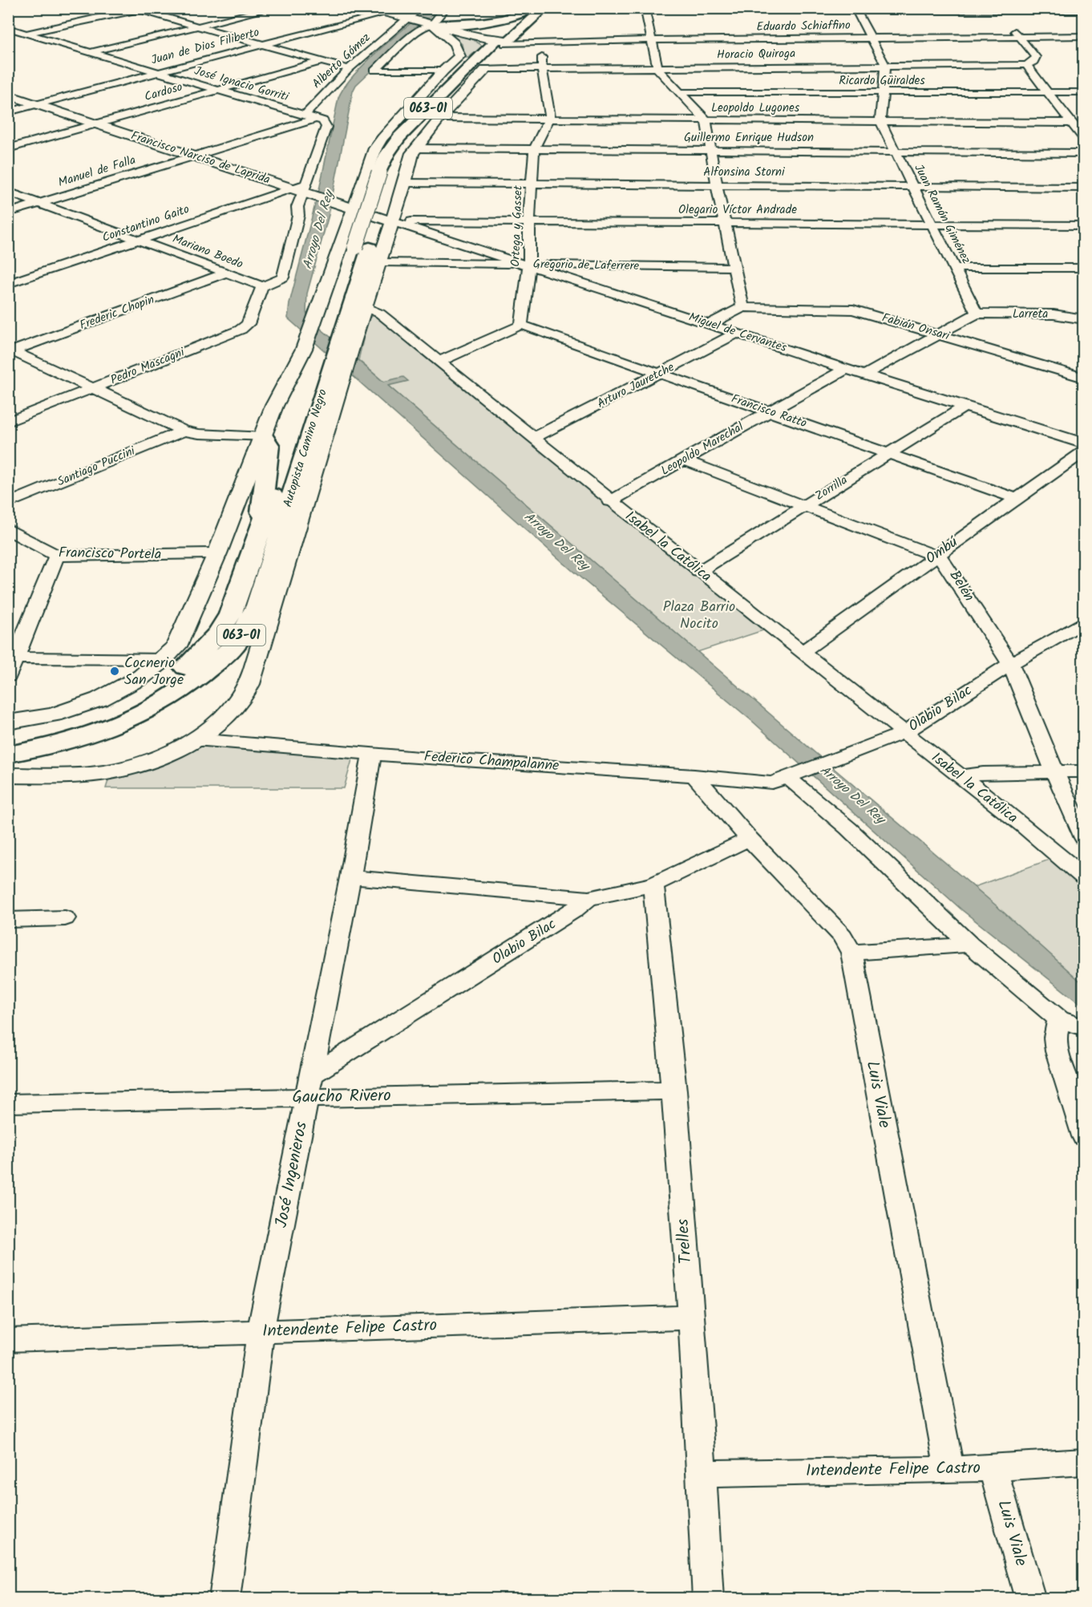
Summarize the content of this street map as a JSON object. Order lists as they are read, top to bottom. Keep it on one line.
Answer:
{"streets":{"main road":["063-01","Autopista Camino Negro"],"street":["Eduardo Schiaffino","Juan de Dios Filiberto","Horacio Quiroga","Alberto Gómez","Ricardo Güiraldes","José Ignacio Gorriti","Cardoso","Leopoldo Lugones","Guillermo Enrique Hudson","Francisco Narciso de Laprida","Manuel de Falla","Alfonsina Storni","Olegario Víctor Andrade","Juan Ramón Giménez","Constantino Gaito","Ortega y Gasset","Mariano Boedo","Gregorio de Laferrere","Frederic Chopin","Larreta","Fabián Onsari","Miguel de Cervantes","Pedro Mascagni","Arturo Jauretche","Francisco Ratto","Leopoldo Marechal","Santiago Puccini","Zorrilla","Isabel la Católica","Ombú","Francisco Portela","Belén","Olabio Bilac","Federico Champalanne","Luis Viale","Gaucho Rivero","José Ingenieros","Trelles","Intendente Felipe Castro"]},"crossings":[["Eduardo Schiaffino","063-01"],["Eduardo Schiaffino","Autopista Camino Negro"],["Juan de Dios Filiberto","José Ignacio Gorriti"],["Juan de Dios Filiberto","Francisco Narciso de Laprida"],["Alberto Gómez","José Ignacio Gorriti"],["José Ignacio Gorriti","Cardoso"],["José Ignacio Gorriti","Francisco Narciso de Laprida"],["José Ignacio Gorriti","Constantino Gaito"],["Cardoso","Francisco Narciso de Laprida"],["063-01","Autopista Camino Negro"],["Leopoldo Lugones","Juan Ramón Giménez"],["Leopoldo Lugones","Ortega y Gasset"],["Guillermo Enrique Hudson","Juan Ramón Giménez"],["Guillermo Enrique Hudson","Ortega y Gasset"],["Francisco Narciso de Laprida","Manuel de Falla"],["Francisco Narciso de Laprida","Olegario Víctor Andrade"],["Francisco Narciso de Laprida","Constantino Gaito"],["Francisco Narciso de Laprida","Miguel de Cervantes"],["Manuel de Falla","Mariano Boedo"],["Alfonsina Storni","Juan Ramón Giménez"],["Alfonsina Storni","Ortega y Gasset"],["Alfonsina Storni","Autopista Camino Negro"],["Olegario Víctor Andrade","Juan Ramón Giménez"],["Olegario Víctor Andrade","Ortega y Gasset"],["Olegario Víctor Andrade","Miguel de Cervantes"],["Juan Ramón Giménez","Larreta"],["Constantino Gaito","Mariano Boedo"],["Ortega y Gasset","Gregorio de Laferrere"],["Ortega y Gasset","Miguel de Cervantes"],["Ortega y Gasset","Francisco Ratto"],["Mariano Boedo","Frederic Chopin"],["Mariano Boedo","Pedro Mascagni"],["Gregorio de Laferrere","Miguel de Cervantes"],["Miguel de Cervantes","Arturo Jauretche"],["Miguel de Cervantes","Leopoldo Marechal"],["Miguel de Cervantes","Zorrilla"],["Arturo Jauretche","Francisco Ratto"],["Arturo Jauretche","Isabel la Católica"],["Francisco Ratto","Leopoldo Marechal"],["Francisco Ratto","Zorrilla"],["Francisco Ratto","Ombú"],["Leopoldo Marechal","Isabel la Católica"],["Leopoldo Marechal","Belén"],["Zorrilla","Isabel la Católica"],["Zorrilla","Belén"],["Isabel la Católica","Ombú"],["Isabel la Católica","Olabio Bilac"],["Ombú","Belén"],["Belén","Olabio Bilac"],["Olabio Bilac","Federico Champalanne"],["Olabio Bilac","Luis Viale"],["Olabio Bilac","Gaucho Rivero"],["Olabio Bilac","José Ingenieros"],["Olabio Bilac","Trelles"],["Federico Champalanne","Luis Viale"],["Federico Champalanne","José Ingenieros"],["Luis Viale","Intendente Felipe Castro"],["Gaucho Rivero","José Ingenieros"],["Gaucho Rivero","Trelles"],["José Ingenieros","Intendente Felipe Castro"],["Trelles","Intendente Felipe Castro"]],"water":["Arroyo Del Rey"],"parks":["Plaza Barrio Nocito"],"places":["Cocnerio San Jorge"]}
